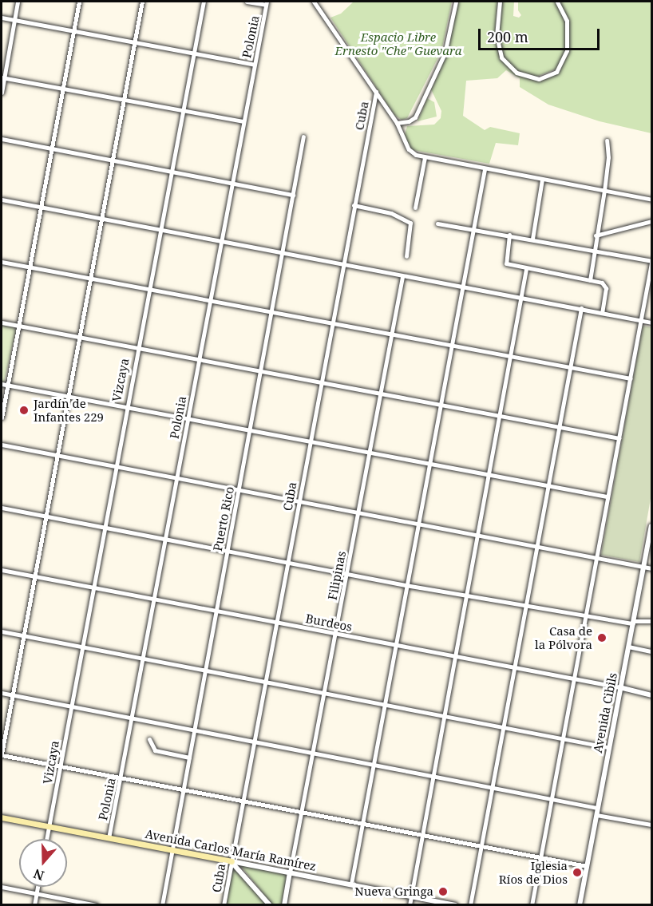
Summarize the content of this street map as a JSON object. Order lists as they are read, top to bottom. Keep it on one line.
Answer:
{"streets":{"main road":["Avenida Carlos María Ramírez"],"street":["Polonia","Cuba","Vizcaya","Puerto Rico","Filipinas","Burdeos","Avenida Cibils"]},"crossings":[["Polonia","Burdeos"],["Polonia","Avenida Carlos María Ramírez"],["Cuba","Burdeos"],["Cuba","Avenida Carlos María Ramírez"],["Vizcaya","Burdeos"],["Vizcaya","Avenida Carlos María Ramírez"],["Puerto Rico","Burdeos"],["Puerto Rico","Avenida Carlos María Ramírez"],["Filipinas","Burdeos"],["Filipinas","Avenida Carlos María Ramírez"],["Burdeos","Avenida Cibils"]],"parks":["Espacio Libre Ernesto \"Che\" Guevara"],"places":["Jardín de Infantes 229","Casa de la Pólvora","Iglesia Ríos de Dios","Nueva Gringa"],"scale_bar":"200 m","north":"bottom"}
